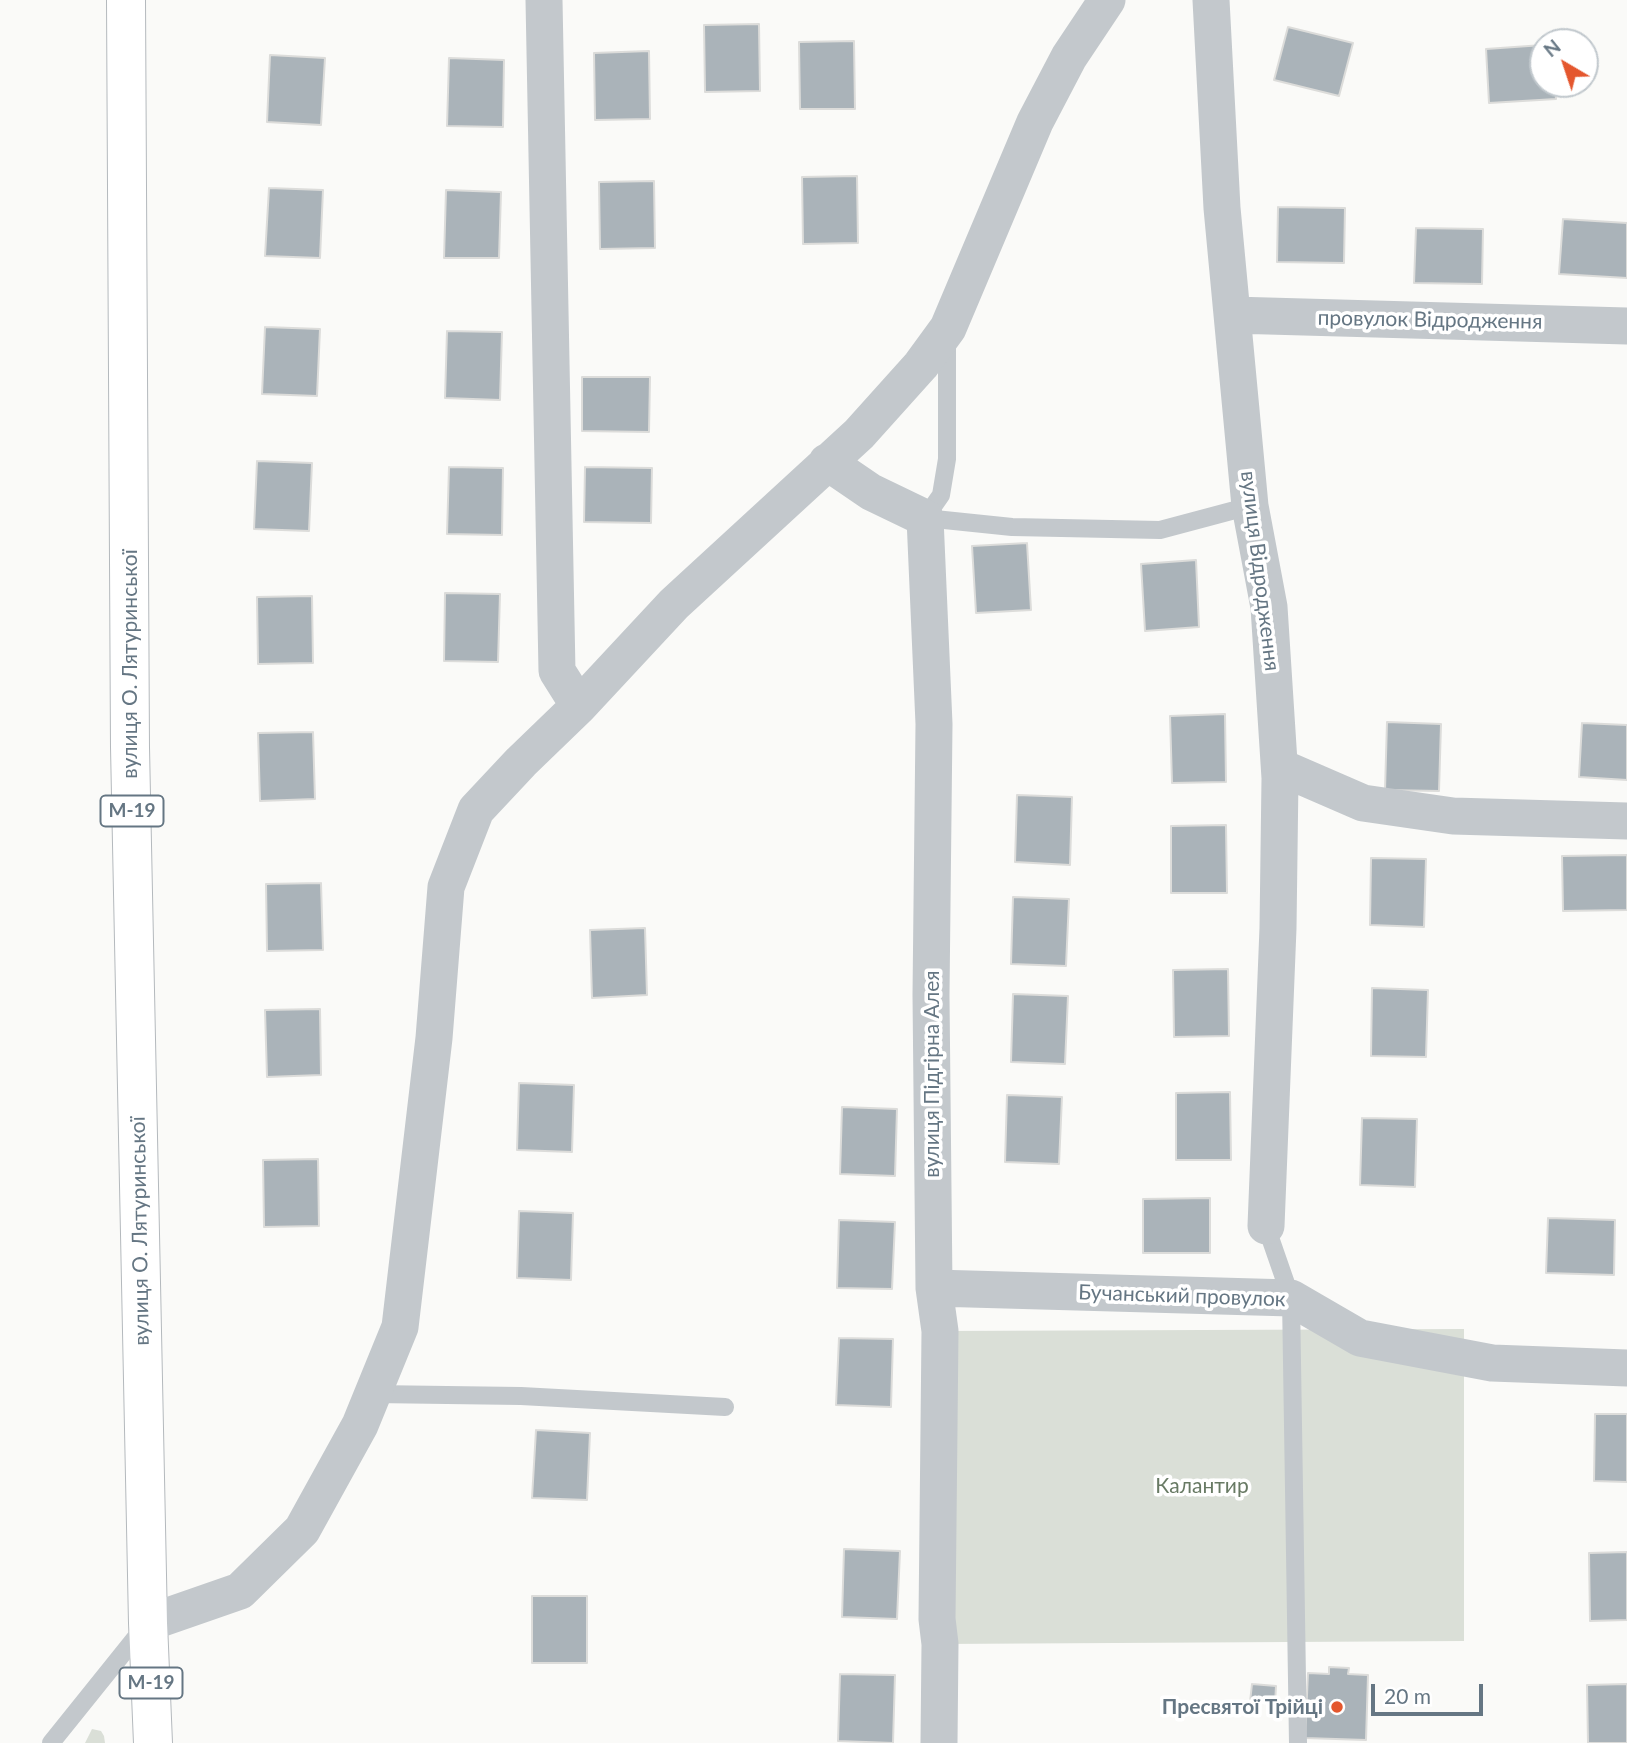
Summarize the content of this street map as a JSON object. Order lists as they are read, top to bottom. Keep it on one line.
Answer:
{"streets":{"highway":["вулиця О. Лятуринської","М-19"],"street":["провулок Відродження","вулиця Відродження","вулиця Підгірна Алея","Бучанський провулок"]},"crossings":[["провулок Відродження","вулиця Відродження"],["вулиця О. Лятуринської","М-19"],["вулиця Підгірна Алея","Бучанський провулок"]],"parks":["Калантир"],"places":["Пресвятої Трійці"],"scale_bar":"20 m","north":"top left"}
